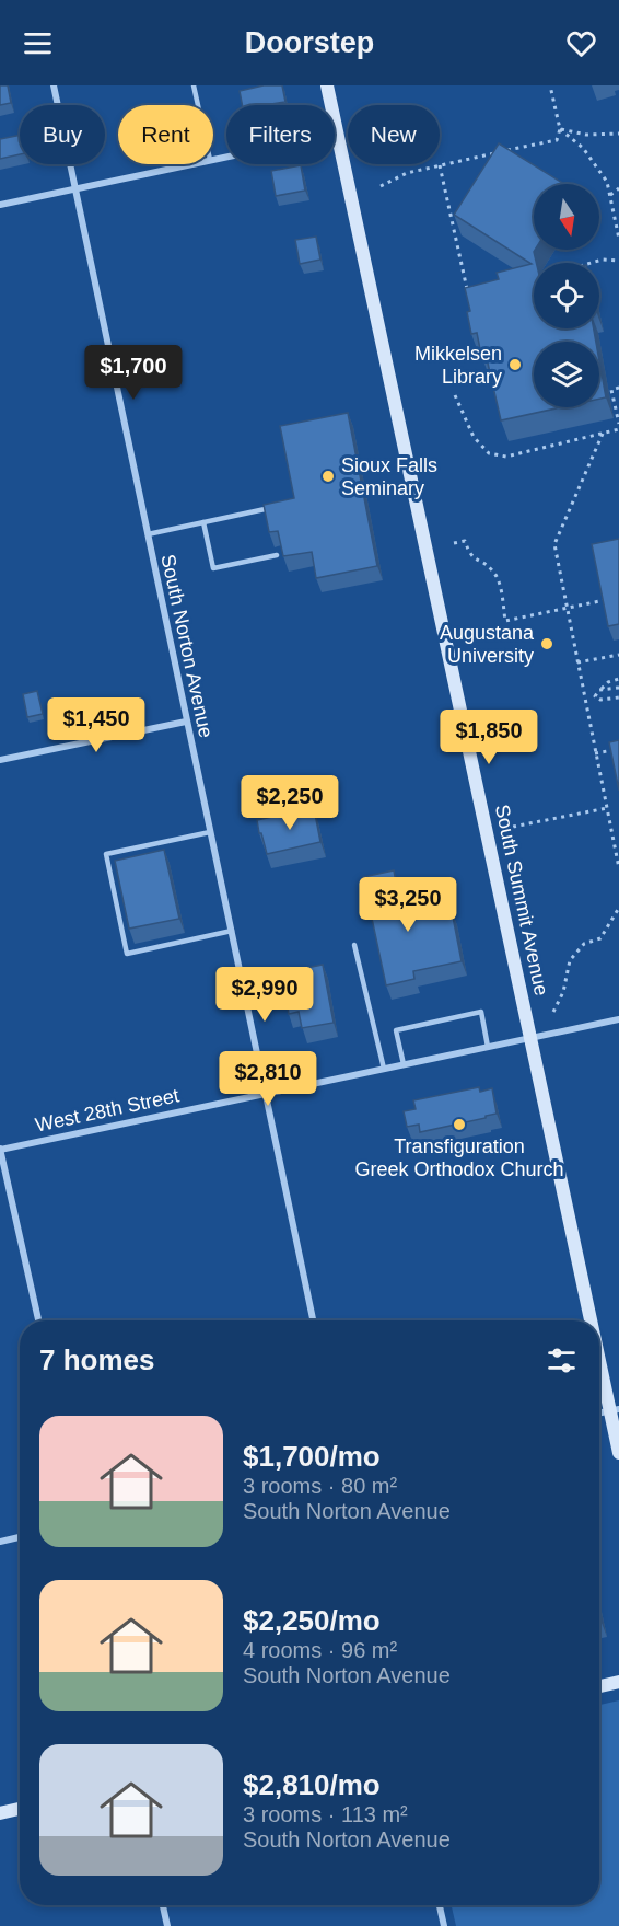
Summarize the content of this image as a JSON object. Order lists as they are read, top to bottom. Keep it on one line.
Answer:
{"streets":{"street":["South Norton Avenue","South Summit Avenue","West 28th Street"]},"crossings":[["South Norton Avenue","West 28th Street"],["South Summit Avenue","West 28th Street"]],"places":["Mikkelsen Library","Sioux Falls Seminary","Augustana University","Transfiguration Greek Orthodox Church"],"north":"bottom","page":{"header":"Doorstep","chip":["Buy","Rent","Filters","New"],"price":["$1,700","$1,450","$1,850","$2,250","$3,250","$2,990","$2,810"],"heading":"7 homes","list":[{"name":"$1,700/mo","note":"3 rooms · 80 m² · South Norton Avenue"},{"name":"$2,250/mo","note":"4 rooms · 96 m² · South Norton Avenue"},{"name":"$2,810/mo","note":"3 rooms · 113 m² · South Norton Avenue"}]}}
